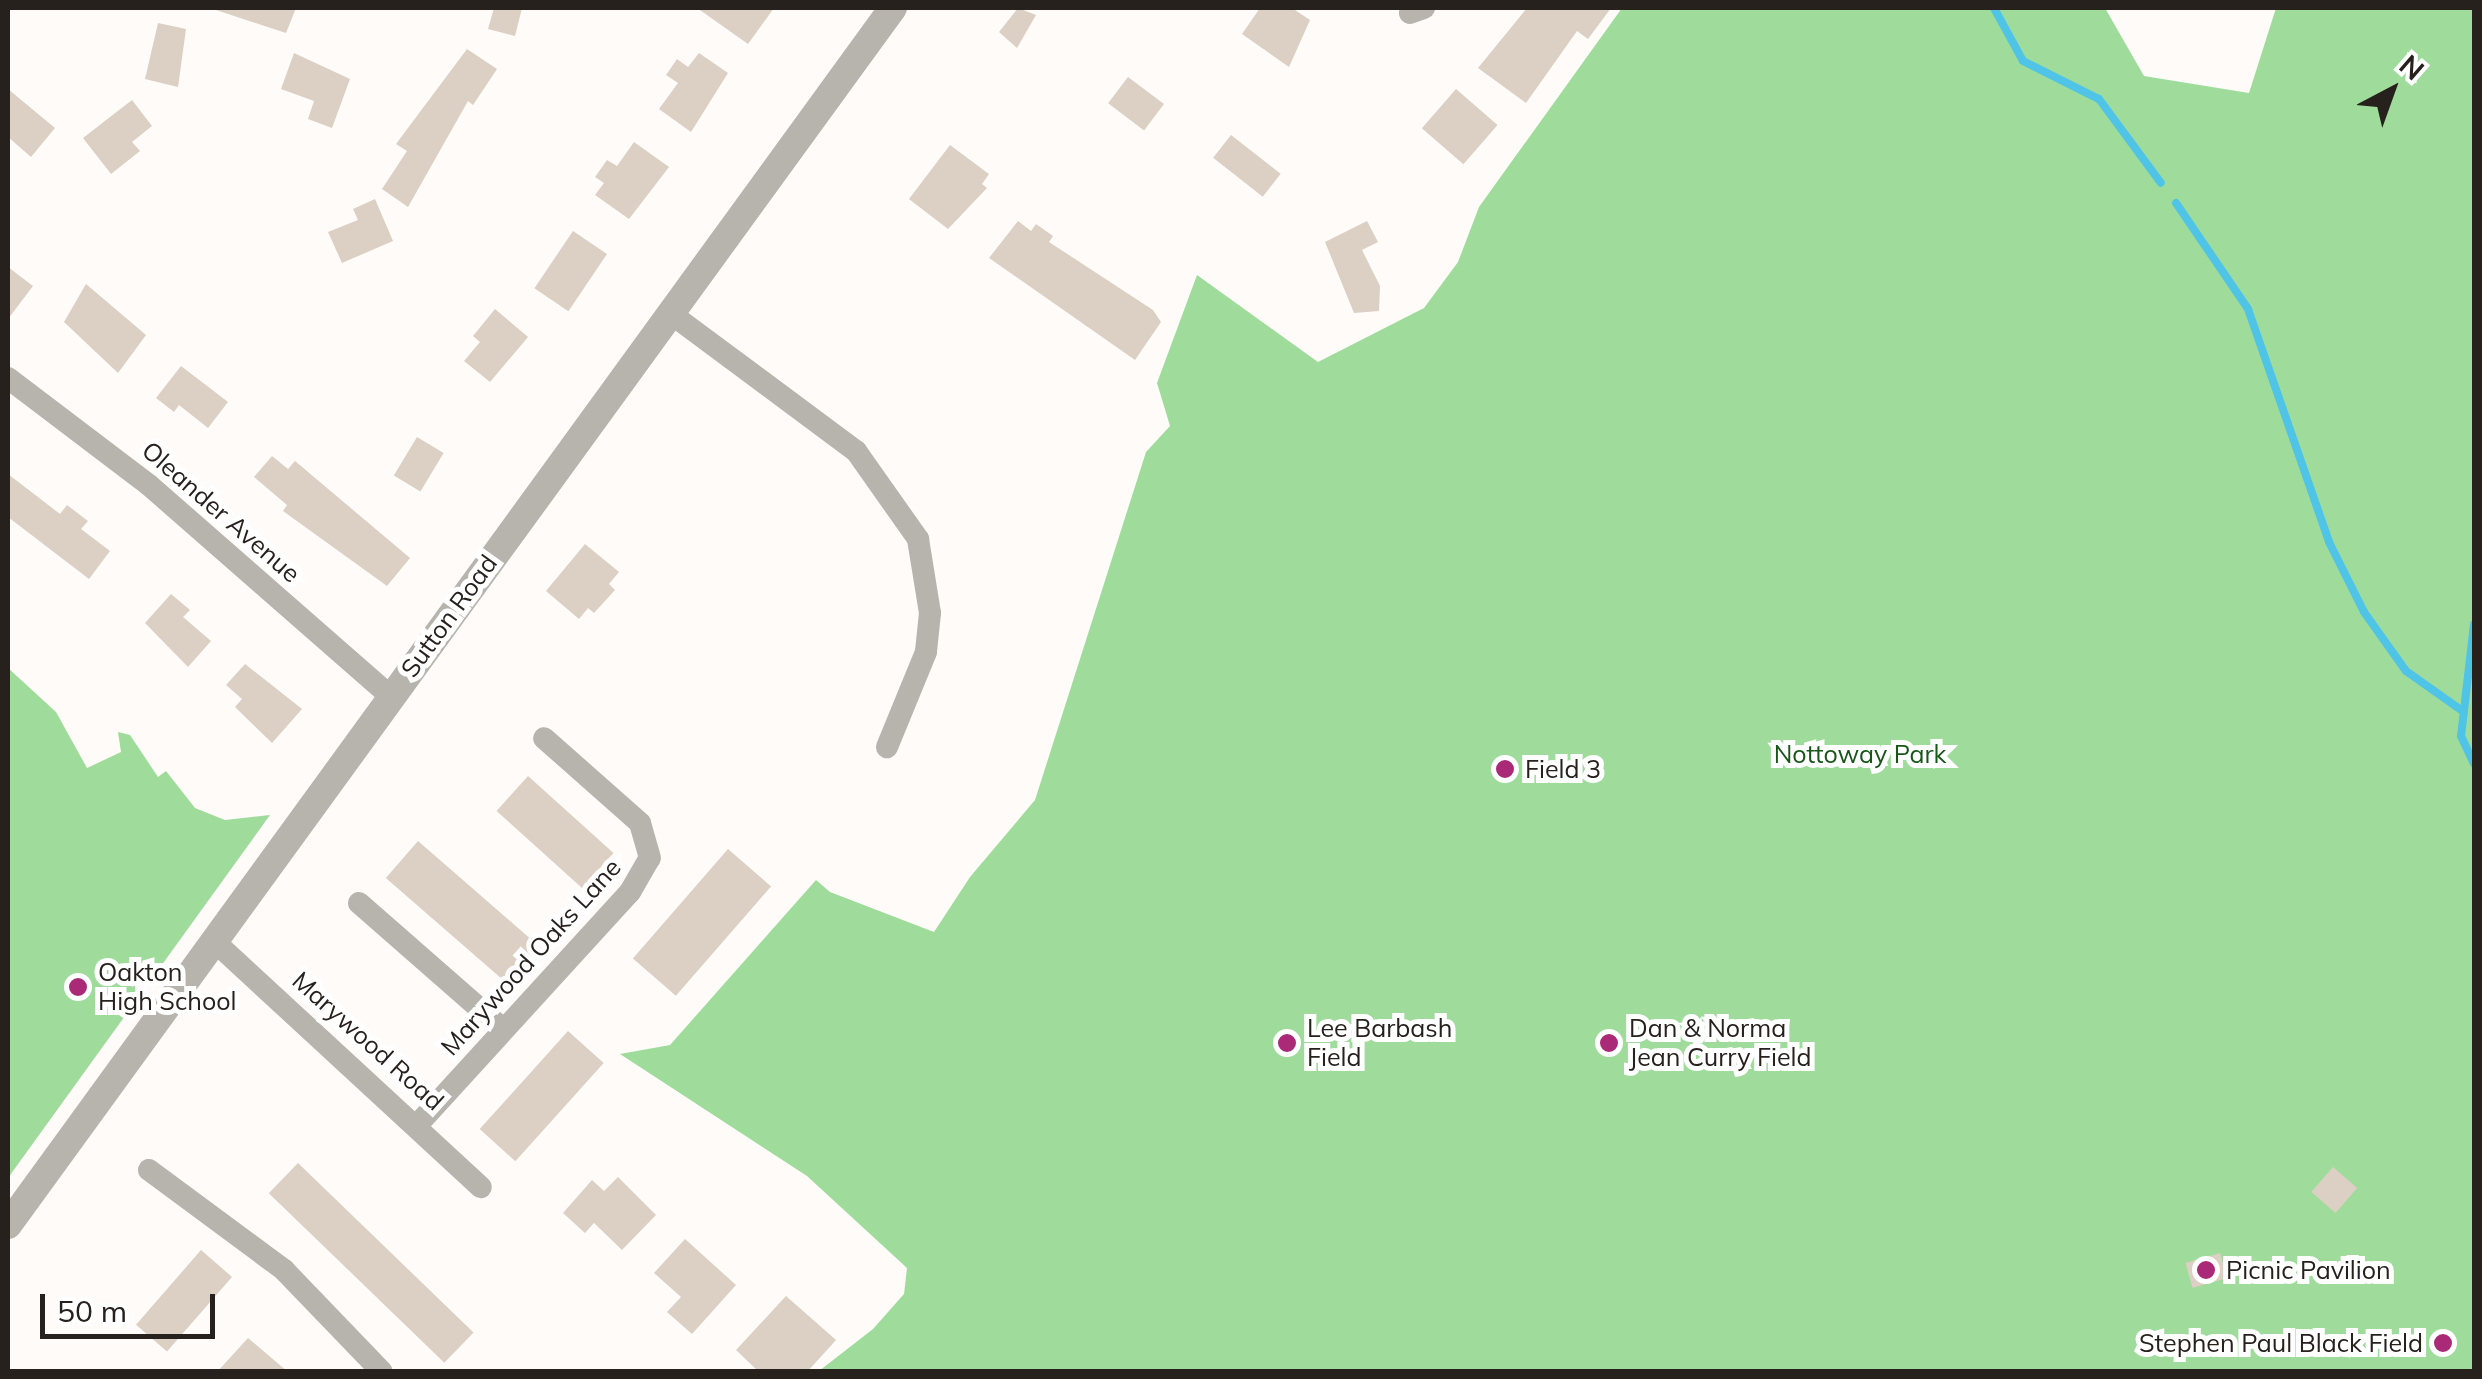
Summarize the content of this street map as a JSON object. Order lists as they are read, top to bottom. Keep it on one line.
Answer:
{"streets":{"street":["Oleander Avenue","Sutton Road","Marywood Oaks Lane","Marywood Road"]},"crossings":[["Oleander Avenue","Sutton Road"],["Sutton Road","Marywood Road"],["Marywood Oaks Lane","Marywood Road"]],"parks":["Nottoway Park"],"places":["Field 3","Oakton High School","Lee Barbash Field","Dan & Norma Jean Curry Field","Picnic Pavilion","Stephen Paul Black Field"],"scale_bar":"50 m","north":"top right"}
